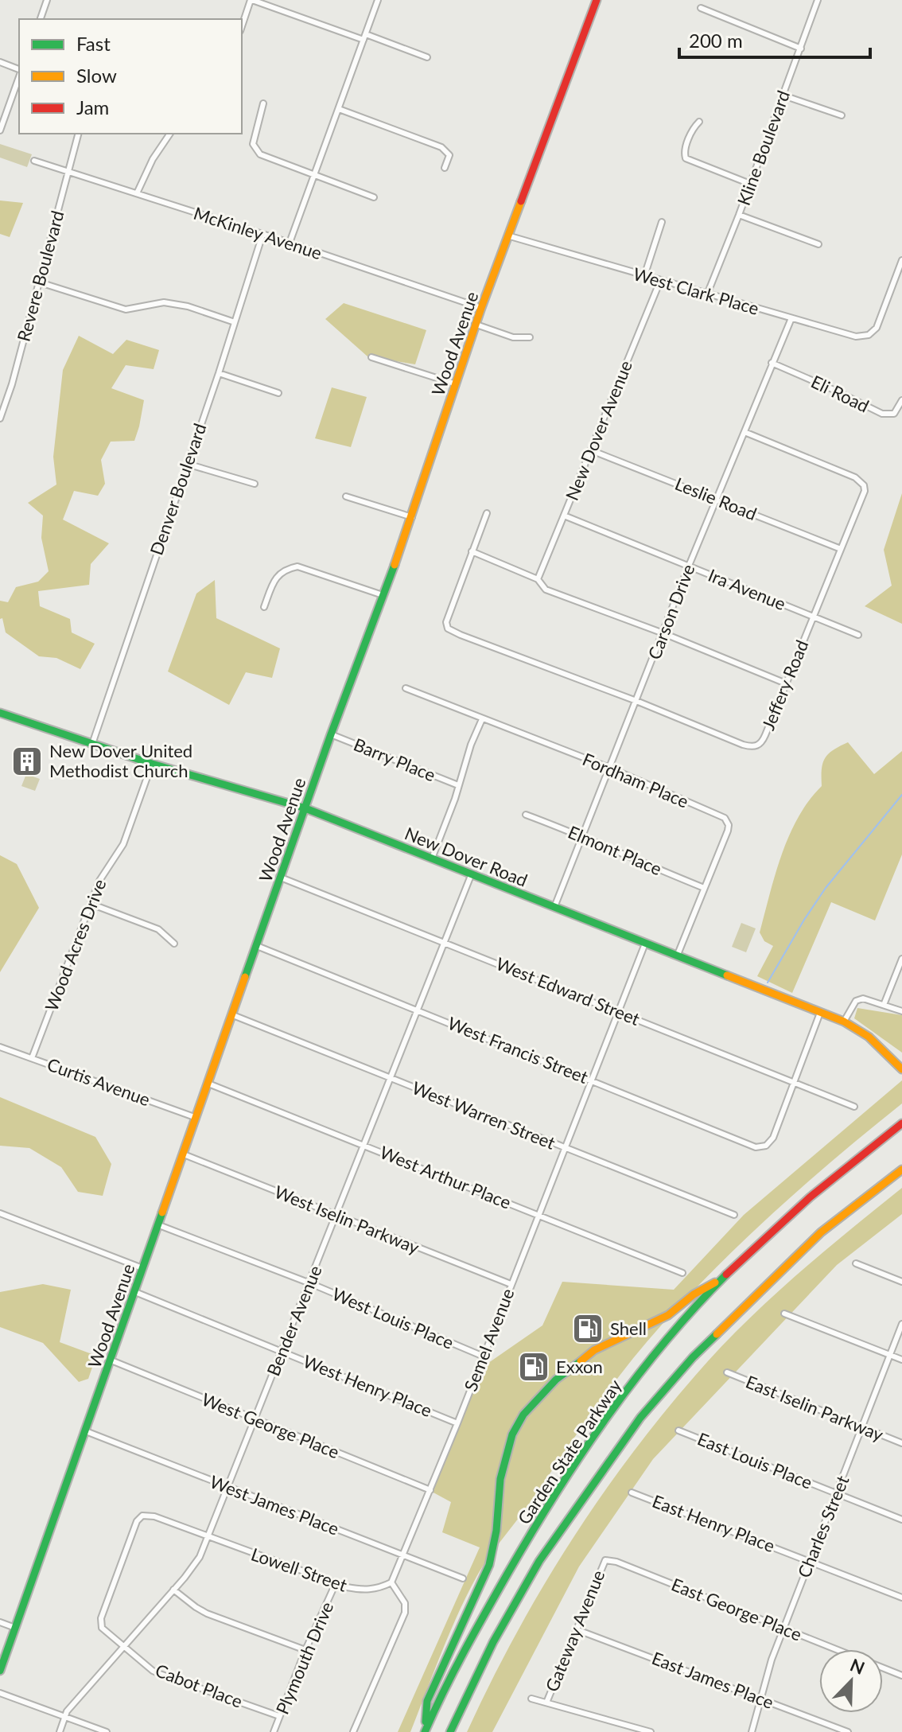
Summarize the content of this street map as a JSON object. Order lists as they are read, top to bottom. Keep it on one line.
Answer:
{"streets":{"main road":["Wood Avenue","New Dover Road","Garden State Parkway"],"street":["Kline Boulevard","McKinley Avenue","Revere Boulevard","West Clark Place","Eli Road","New Dover Avenue","Denver Boulevard","Leslie Road","Ira Avenue","Carson Drive","Jeffery Road","Barry Place","Fordham Place","Elmont Place","Wood Acres Drive","West Edward Street","West Francis Street","Curtis Avenue","West Warren Street","West Arthur Place","West Iselin Parkway","West Louis Place","Bender Avenue","Semel Avenue","West Henry Place","East Iselin Parkway","West George Place","East Louis Place","West James Place","East Henry Place","Charles Street","Lowell Street","East George Place","Gateway Avenue","Plymouth Drive","East James Place","Cabot Place"]},"crossings":[["Kline Boulevard","West Clark Place"],["McKinley Avenue","Revere Boulevard"],["McKinley Avenue","Wood Avenue"],["McKinley Avenue","Denver Boulevard"],["West Clark Place","Wood Avenue"],["West Clark Place","New Dover Avenue"],["West Clark Place","Carson Drive"],["Wood Avenue","Barry Place"],["Wood Avenue","New Dover Road"],["Wood Avenue","West Edward Street"],["Wood Avenue","West Francis Street"],["Wood Avenue","Curtis Avenue"],["Wood Avenue","West Warren Street"],["Wood Avenue","West Arthur Place"],["Wood Avenue","West Iselin Parkway"],["Wood Avenue","West Louis Place"],["Wood Avenue","West Henry Place"],["Wood Avenue","West George Place"],["Wood Avenue","West James Place"],["Eli Road","Carson Drive"],["New Dover Avenue","Leslie Road"],["New Dover Avenue","Ira Avenue"],["Denver Boulevard","New Dover Road"],["Leslie Road","Carson Drive"],["Leslie Road","Jeffery Road"],["Ira Avenue","Carson Drive"],["Ira Avenue","Jeffery Road"],["Carson Drive","Jeffery Road"],["Carson Drive","Fordham Place"],["Carson Drive","Elmont Place"],["Carson Drive","New Dover Road"],["Fordham Place","Elmont Place"],["Fordham Place","New Dover Road"],["New Dover Road","Wood Acres Drive"],["New Dover Road","Bender Avenue"],["New Dover Road","Semel Avenue"],["Wood Acres Drive","Curtis Avenue"],["West Edward Street","West Francis Street"],["West Edward Street","Bender Avenue"],["West Edward Street","Semel Avenue"],["West Francis Street","Bender Avenue"],["West Francis Street","Semel Avenue"],["West Warren Street","Bender Avenue"],["West Warren Street","Semel Avenue"],["West Arthur Place","Bender Avenue"],["West Arthur Place","Semel Avenue"],["West Iselin Parkway","Bender Avenue"],["West Iselin Parkway","Semel Avenue"],["West Louis Place","Bender Avenue"],["West Louis Place","Semel Avenue"],["Bender Avenue","West Henry Place"],["Bender Avenue","West George Place"],["Bender Avenue","West James Place"],["Bender Avenue","Lowell Street"],["Bender Avenue","Cabot Place"],["Semel Avenue","West Henry Place"],["Semel Avenue","West George Place"],["Semel Avenue","West James Place"],["Semel Avenue","Lowell Street"],["East Iselin Parkway","Charles Street"],["East Louis Place","Charles Street"],["East Henry Place","Charles Street"],["Charles Street","East George Place"],["Charles Street","East James Place"],["Lowell Street","Plymouth Drive"],["Lowell Street","Cabot Place"],["East George Place","Gateway Avenue"],["Gateway Avenue","East James Place"],["Plymouth Drive","Cabot Place"]],"places":{"building":["New Dover United Methodist Church"],"fuel station":["Shell","Exxon"]},"legend":["Fast","Slow","Jam"],"scale_bar":"200 m","north":"top right"}
